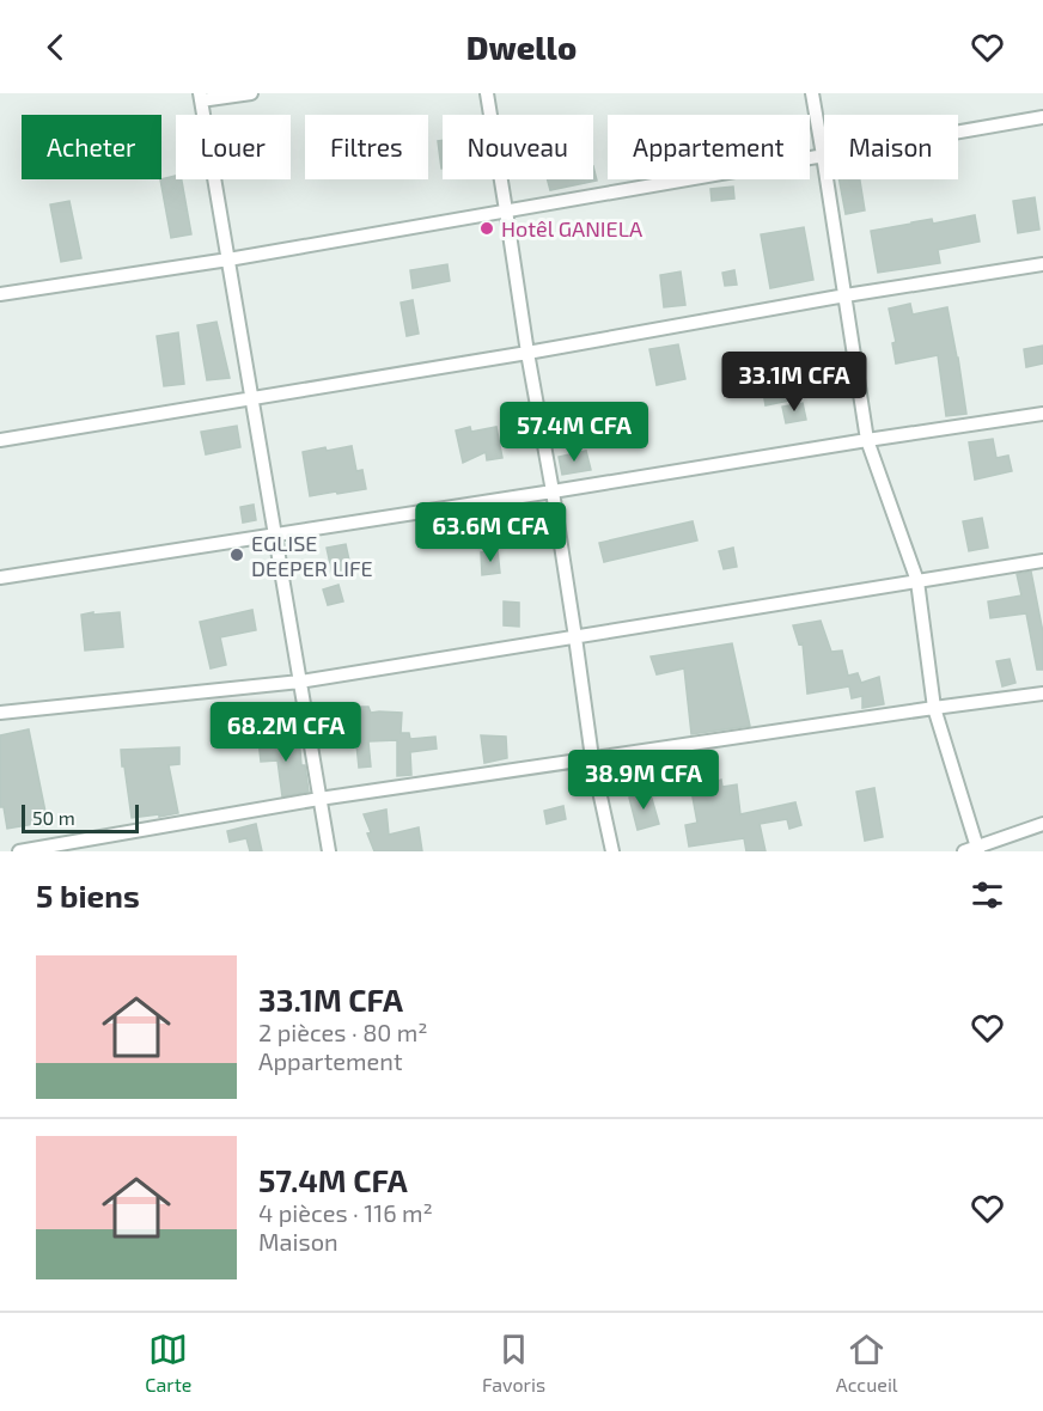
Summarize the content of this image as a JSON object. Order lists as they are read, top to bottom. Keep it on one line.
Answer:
{"places":["Hotêl GANIELA","EGLISE DEEPER LIFE"],"scale_bar":"50 m","page":{"header":"Dwello","chip":["Acheter","Louer","Filtres","Nouveau","Appartement","Maison"],"price":["33.1M CFA","57.4M CFA","63.6M CFA","68.2M CFA","38.9M CFA"],"scale":"50 m","heading":"5 biens","list":[{"name":"33.1M CFA","note":"2 pièces · 80 m² · Appartement"},{"name":"57.4M CFA","note":"4 pièces · 116 m² · Maison"}],"tabs":["Carte","Favoris","Accueil"]}}
